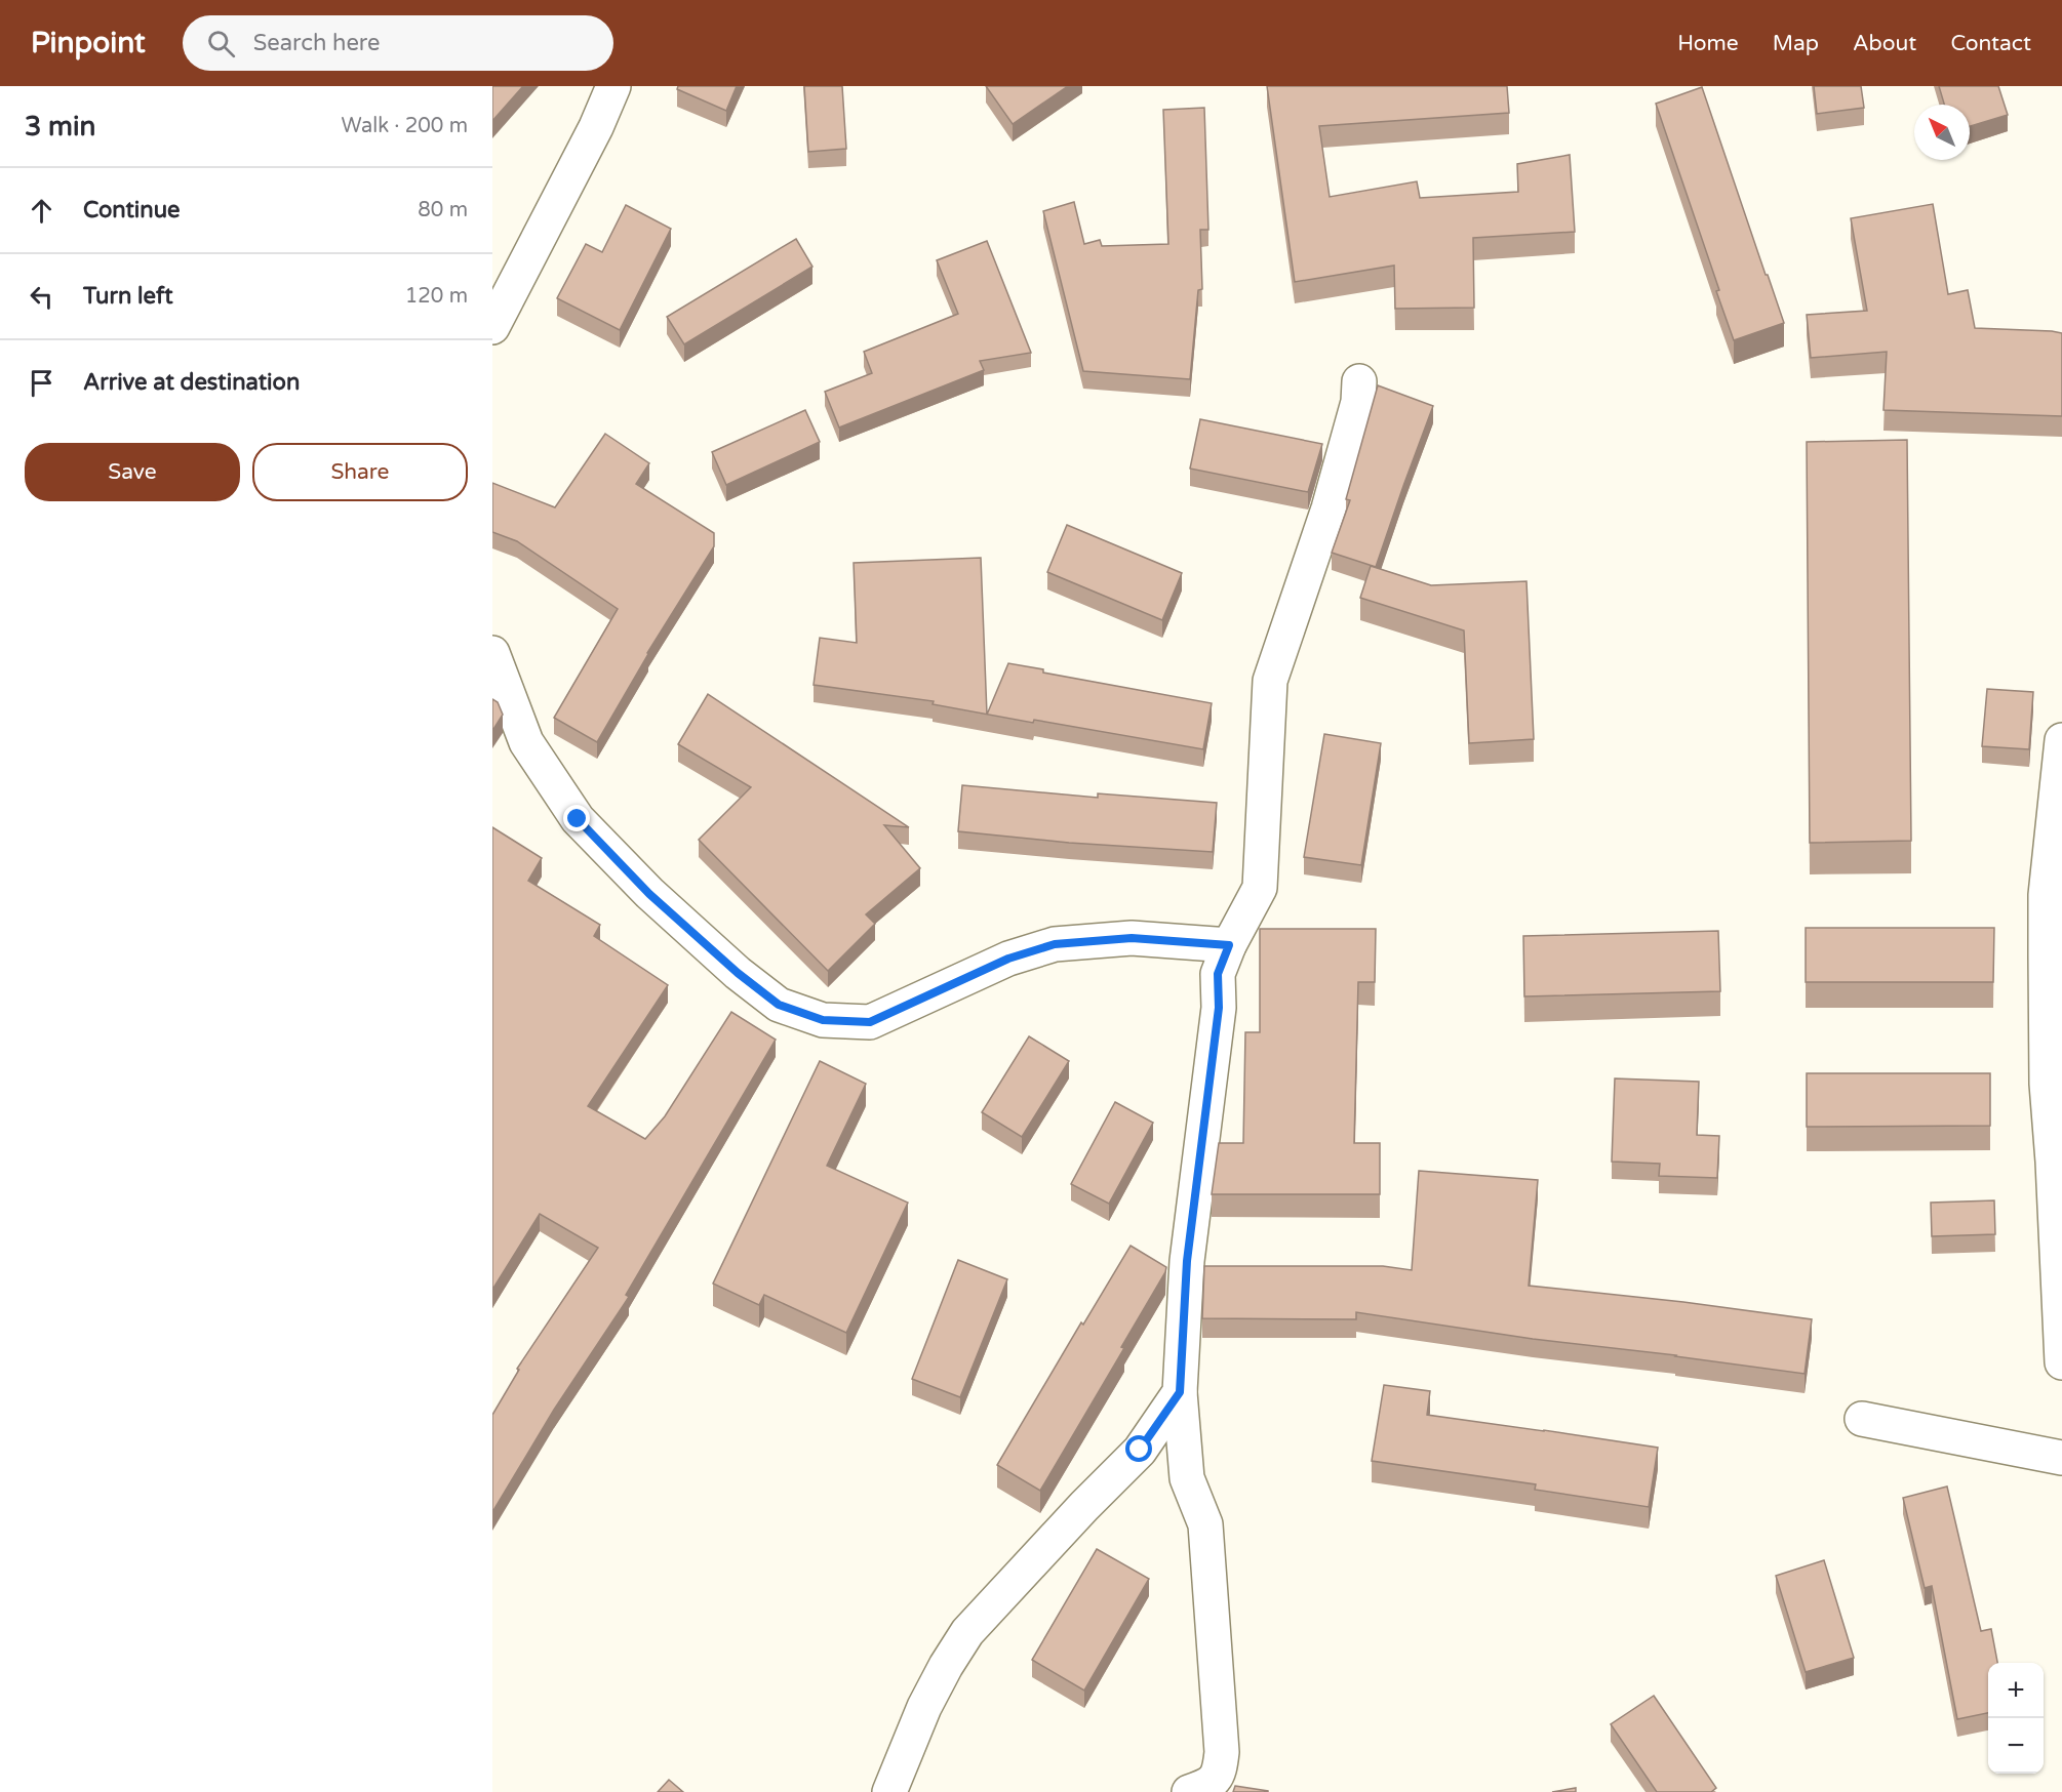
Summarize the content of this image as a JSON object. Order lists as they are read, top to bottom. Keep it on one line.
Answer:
{"north":"top left","page":{"header":"Pinpoint","search":"Search here","nav":["Home","Map","About","Contact"],"heading":["3 min","Walk · 200 m"],"list":[["Continue","80 m"],["Turn left","120 m"],"Arrive at destination"],"buttons":["Save","Share"],"map_buttons":["+","−"]}}
